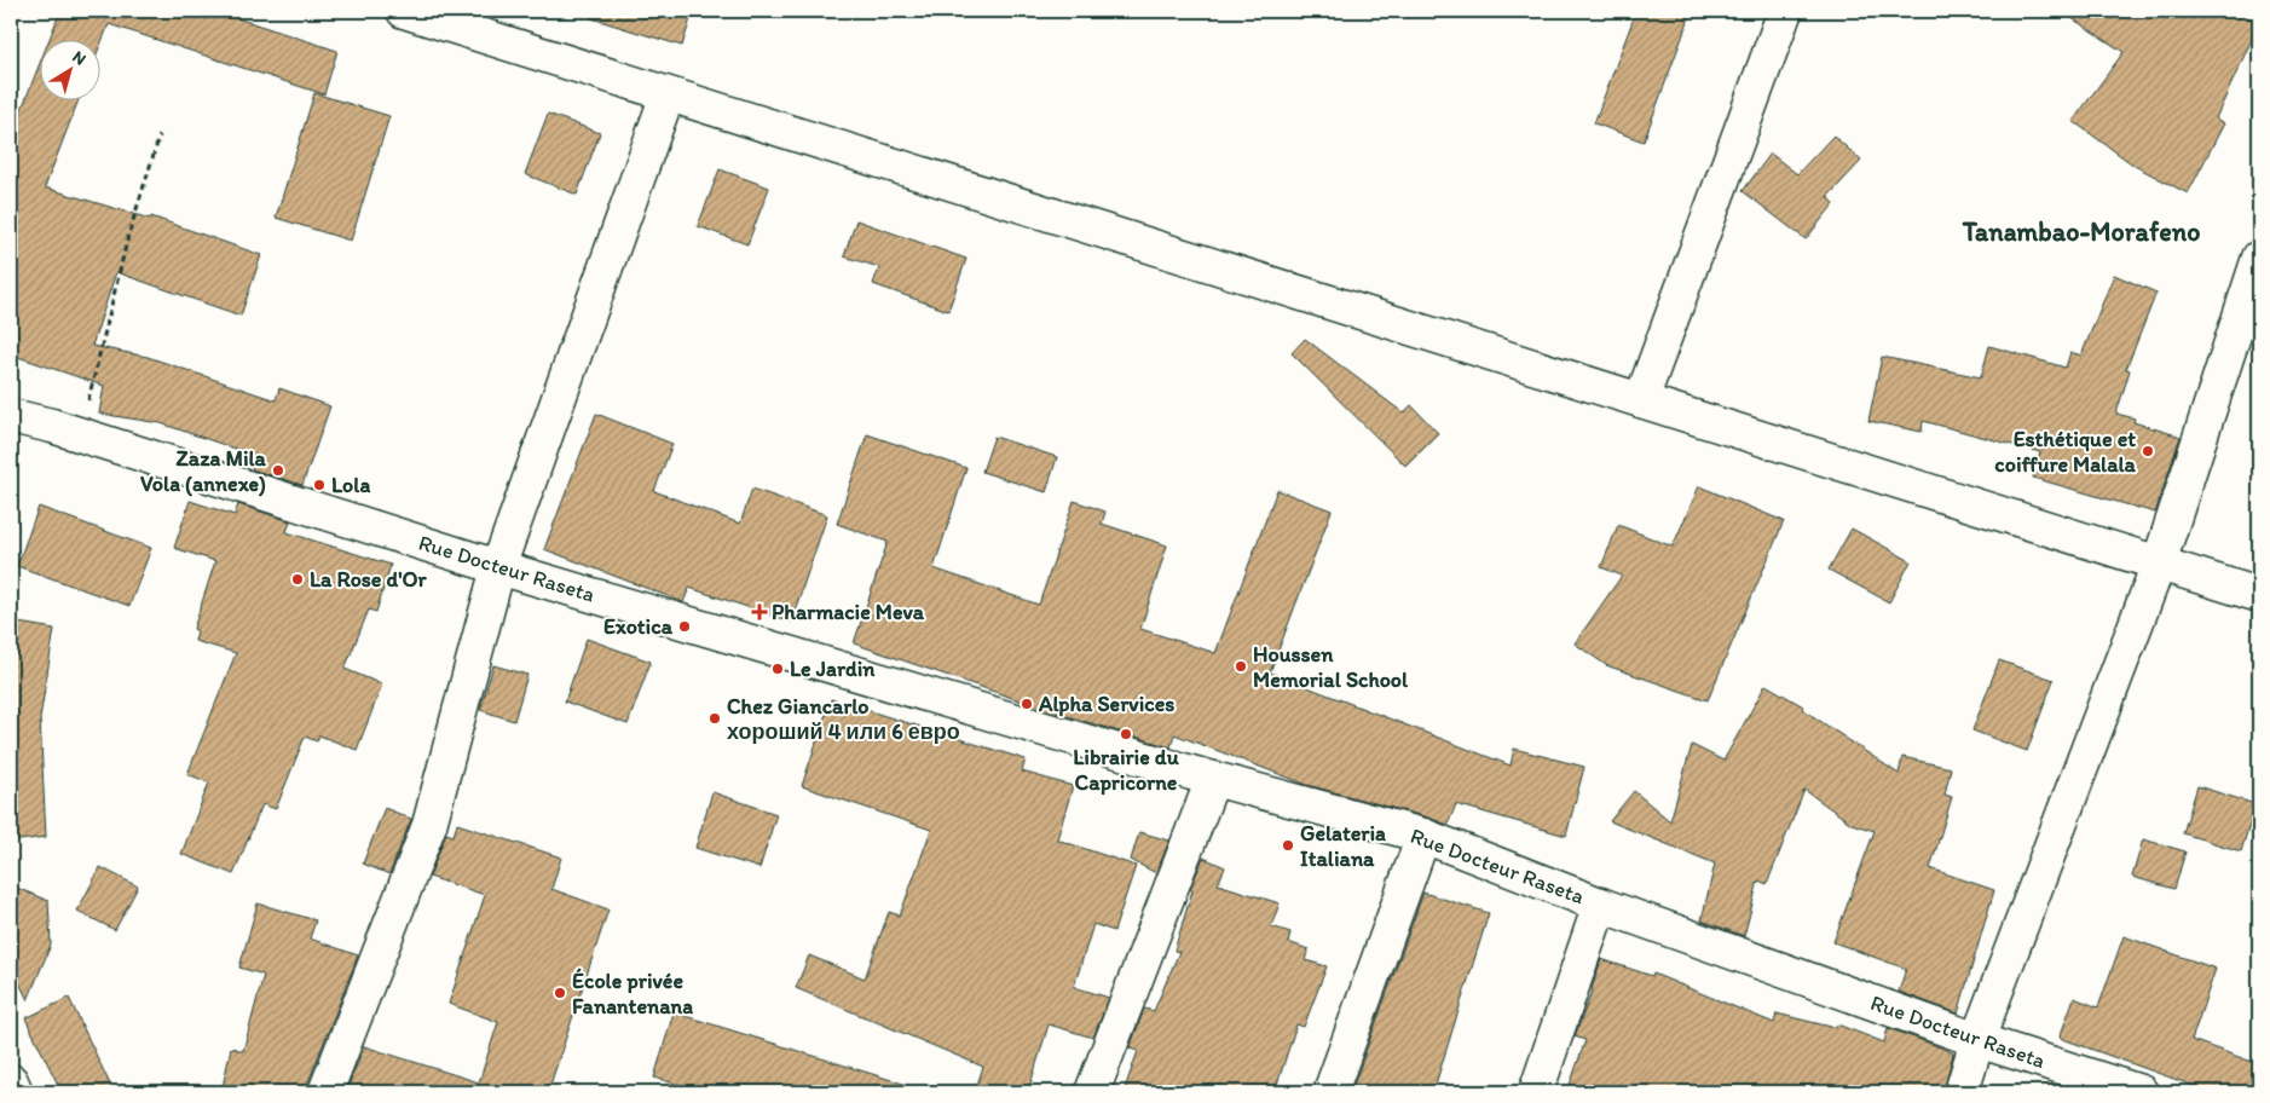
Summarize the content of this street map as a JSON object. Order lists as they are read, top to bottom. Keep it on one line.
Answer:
{"streets":{"street":["Rue Docteur Raseta"]},"districts":["Tanambao-Morafeno"],"places":{"other":["Esthétique et coiffure Malala","Zaza Mila Vola (annexe)","Lola","La Rose d'Or","Exotica","Houssen Memorial School","Le Jardin","Alpha Services","Chez Giancarlo хороший 4 или 6 евро","Librairie du Capricorne","Gelateria Italiana","École privée Fanantenana"],"health":["Pharmacie Meva"]},"north":"top right"}
